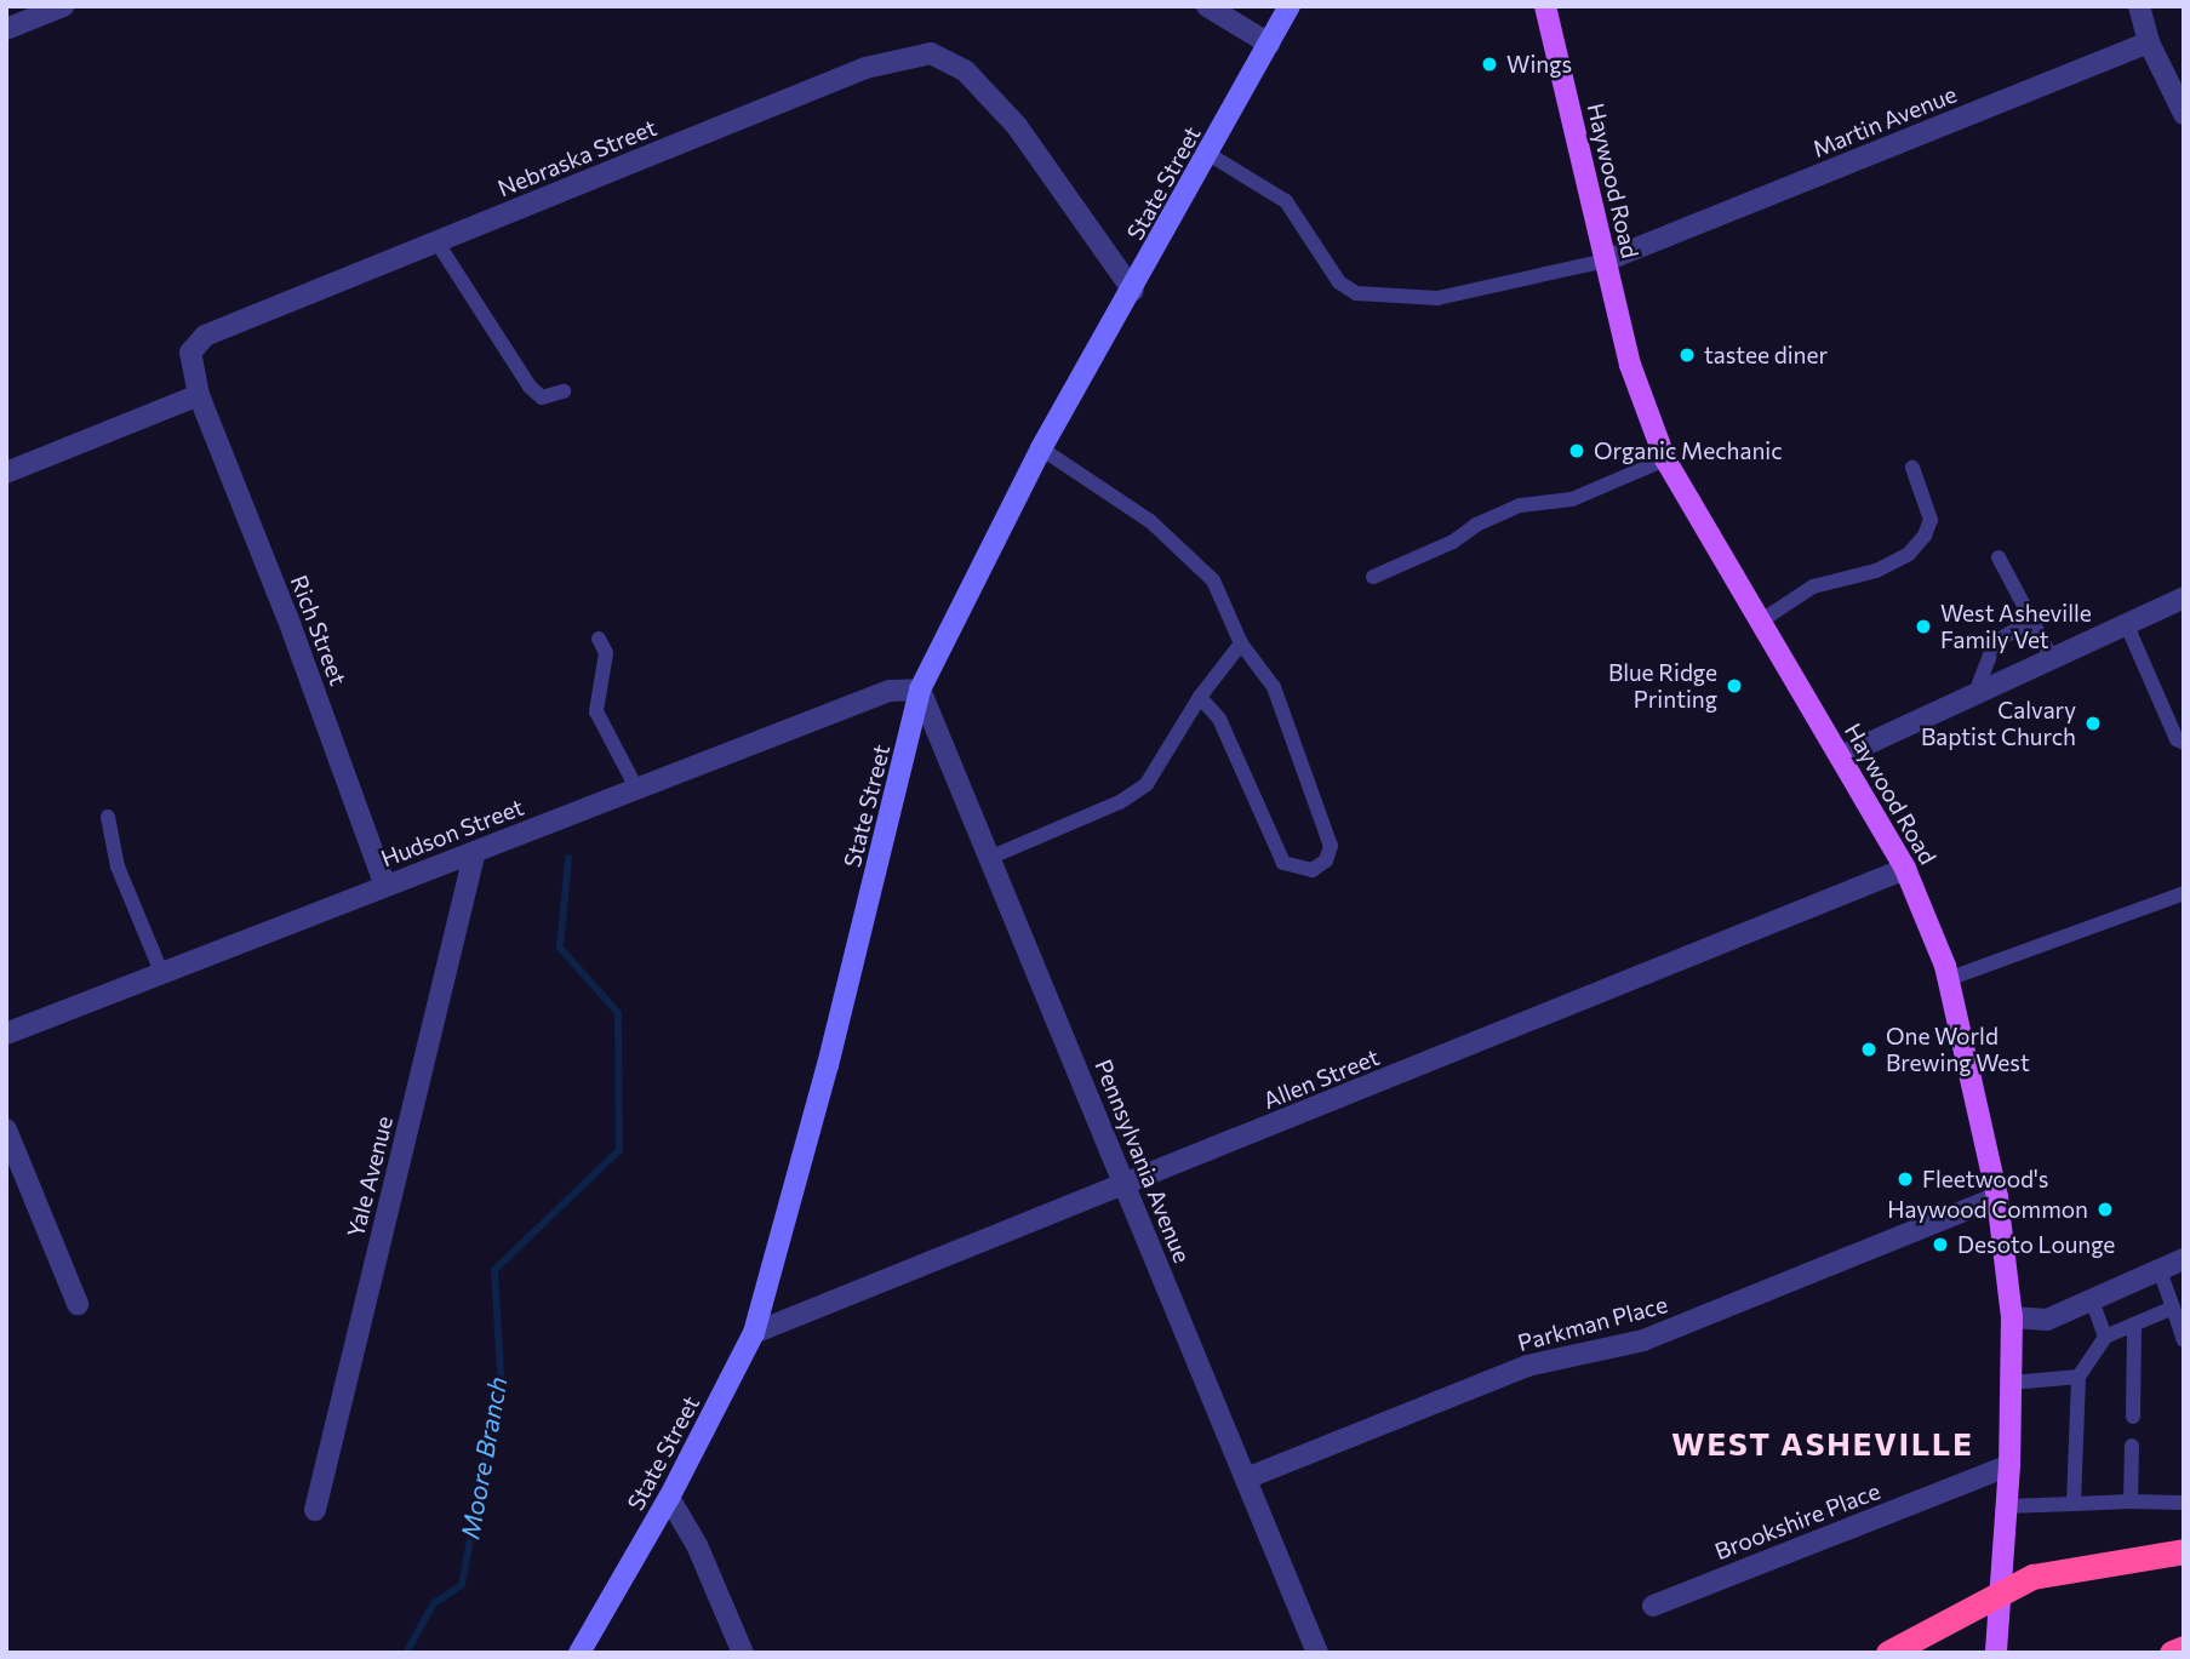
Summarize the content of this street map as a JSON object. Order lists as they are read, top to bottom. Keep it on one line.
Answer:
{"streets":{"main road":["Haywood Road"],"street":["Martin Avenue","Nebraska Street","State Street","Rich Street","Hudson Street","Allen Street","Pennsylvania Avenue","Yale Avenue","Parkman Place","Brookshire Place"]},"crossings":[["Martin Avenue","Haywood Road"],["Nebraska Street","State Street"],["Nebraska Street","Rich Street"],["Haywood Road","Allen Street"],["Haywood Road","Parkman Place"],["Haywood Road","Brookshire Place"],["State Street","Hudson Street"],["State Street","Allen Street"],["State Street","Pennsylvania Avenue"],["Rich Street","Hudson Street"],["Hudson Street","Pennsylvania Avenue"],["Hudson Street","Yale Avenue"],["Allen Street","Pennsylvania Avenue"],["Pennsylvania Avenue","Parkman Place"]],"districts":["WEST ASHEVILLE"],"water":["Moore Branch"],"places":["Wings","tastee diner","Organic Mechanic","West Asheville Family Vet","Blue Ridge Printing","Calvary Baptist Church","One World Brewing West","Fleetwood's","Haywood Common","Desoto Lounge"]}
